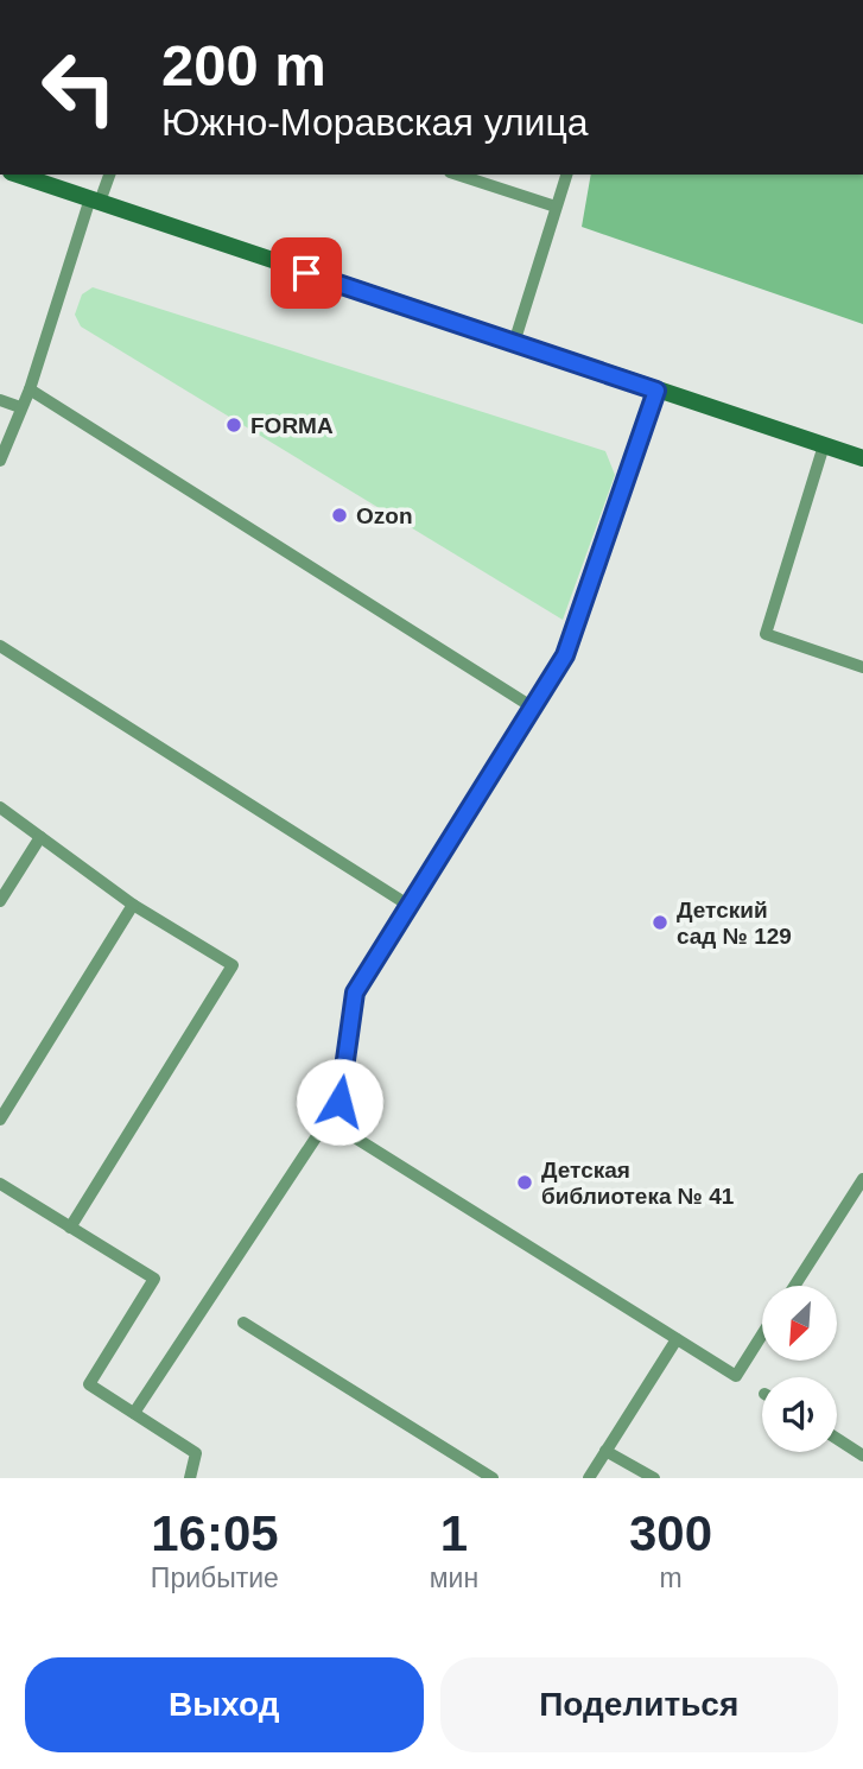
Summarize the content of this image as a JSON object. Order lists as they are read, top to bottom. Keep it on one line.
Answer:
{"places":["FORMA","Ozon","Детский сад № 129","Детская библиотека № 41"],"north":"bottom left","page":{"turn":["200 m","Южно-Моравская улица"],"eta":["16:05","Прибытие","1","мин","300","m"],"buttons":["Выход","Поделиться"]}}
